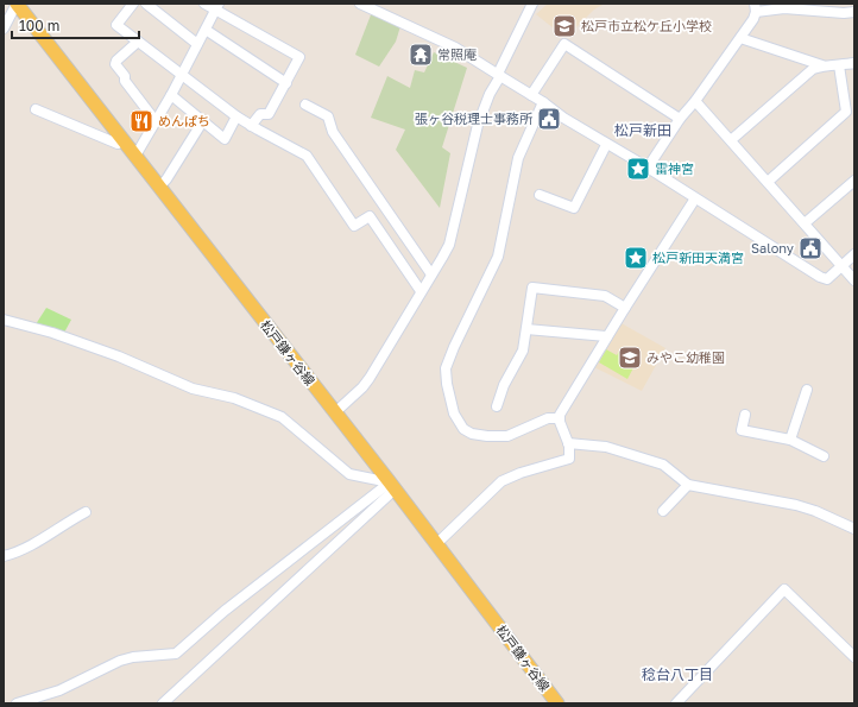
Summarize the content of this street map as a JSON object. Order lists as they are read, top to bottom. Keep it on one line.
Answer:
{"streets":{"main road":["松戸鎌ヶ谷線"]},"districts":["松戸新田","稔台八丁目"],"places":{"school or university":["松戸市立松ケ丘小学校","みやこ幼稚園"],"temple":["常照庵"],"public building":["張ヶ谷税理士事務所","Salony"],"restaurant":["めんぱち"],"place":["雷神宮","松戸新田天満宮"]},"scale_bar":"100 m"}
